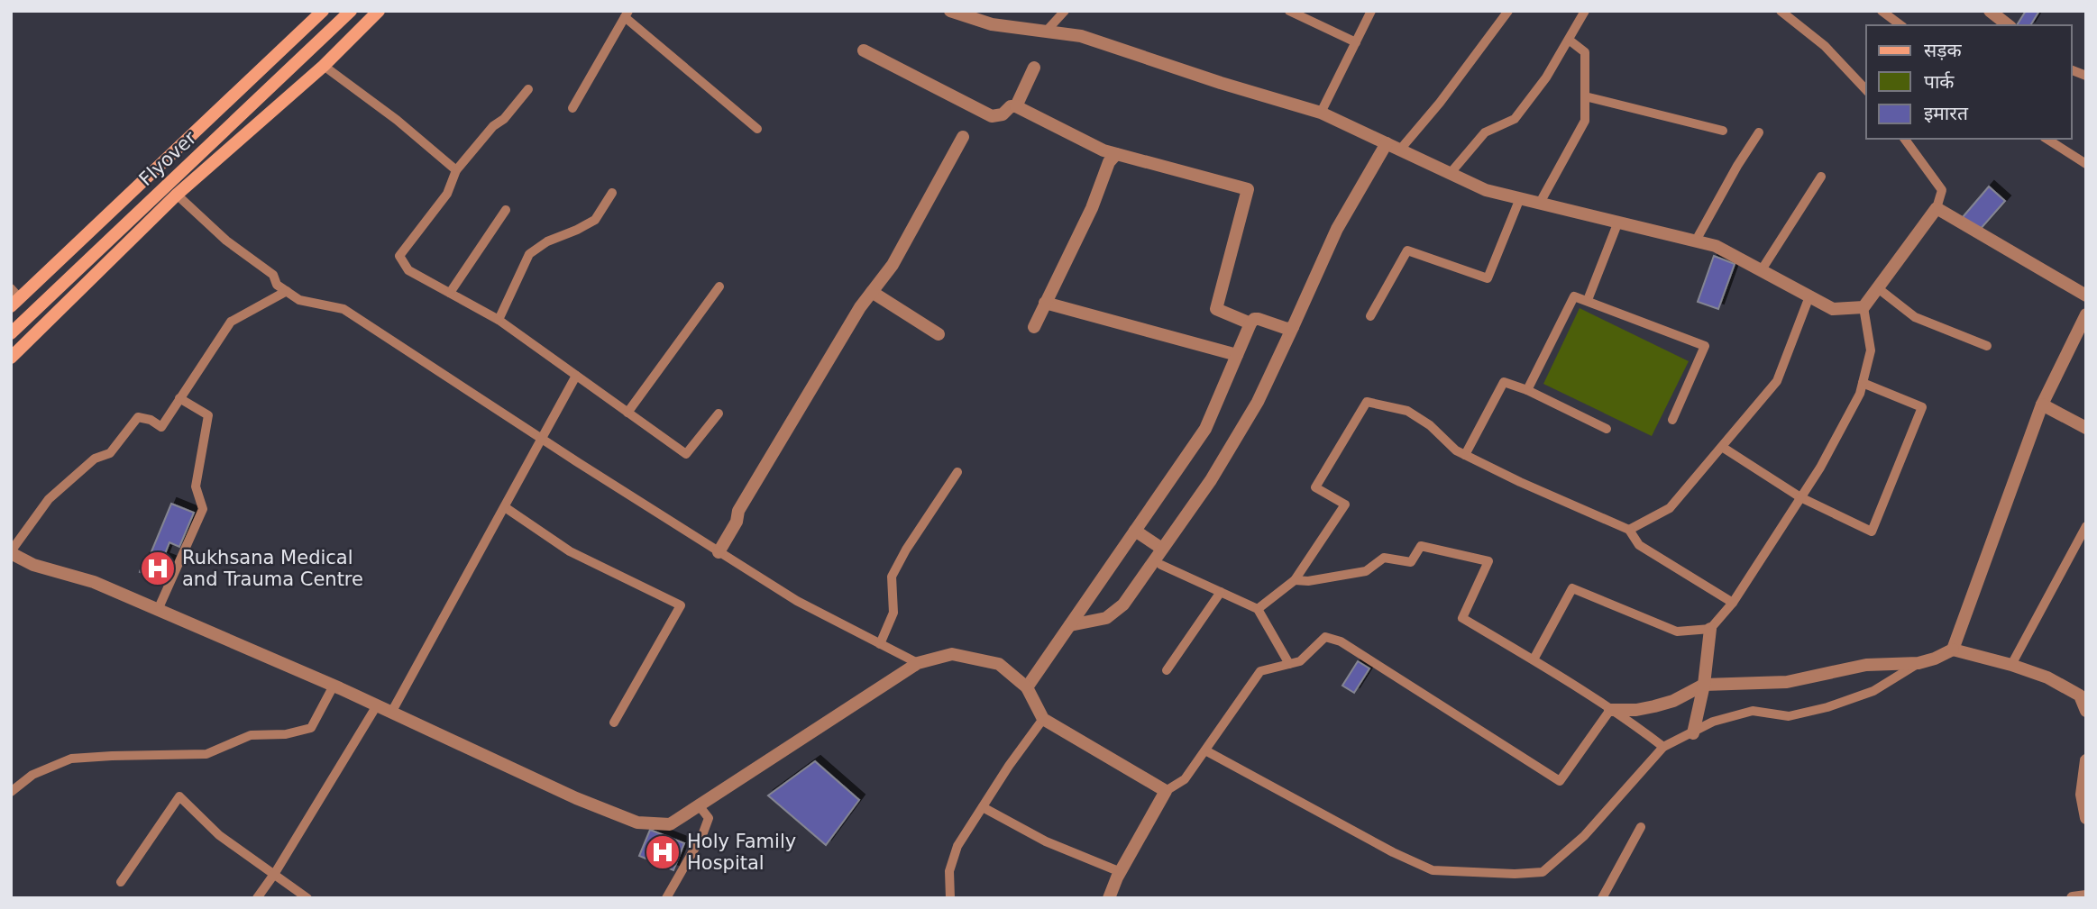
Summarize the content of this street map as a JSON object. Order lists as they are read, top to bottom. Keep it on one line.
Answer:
{"streets":{"main road":["Flyover"]},"places":{"hospital":["Rukhsana Medical and Trauma Centre","Holy Family Hospital"]},"legend":["सड़क","पार्क","इमारत"]}
